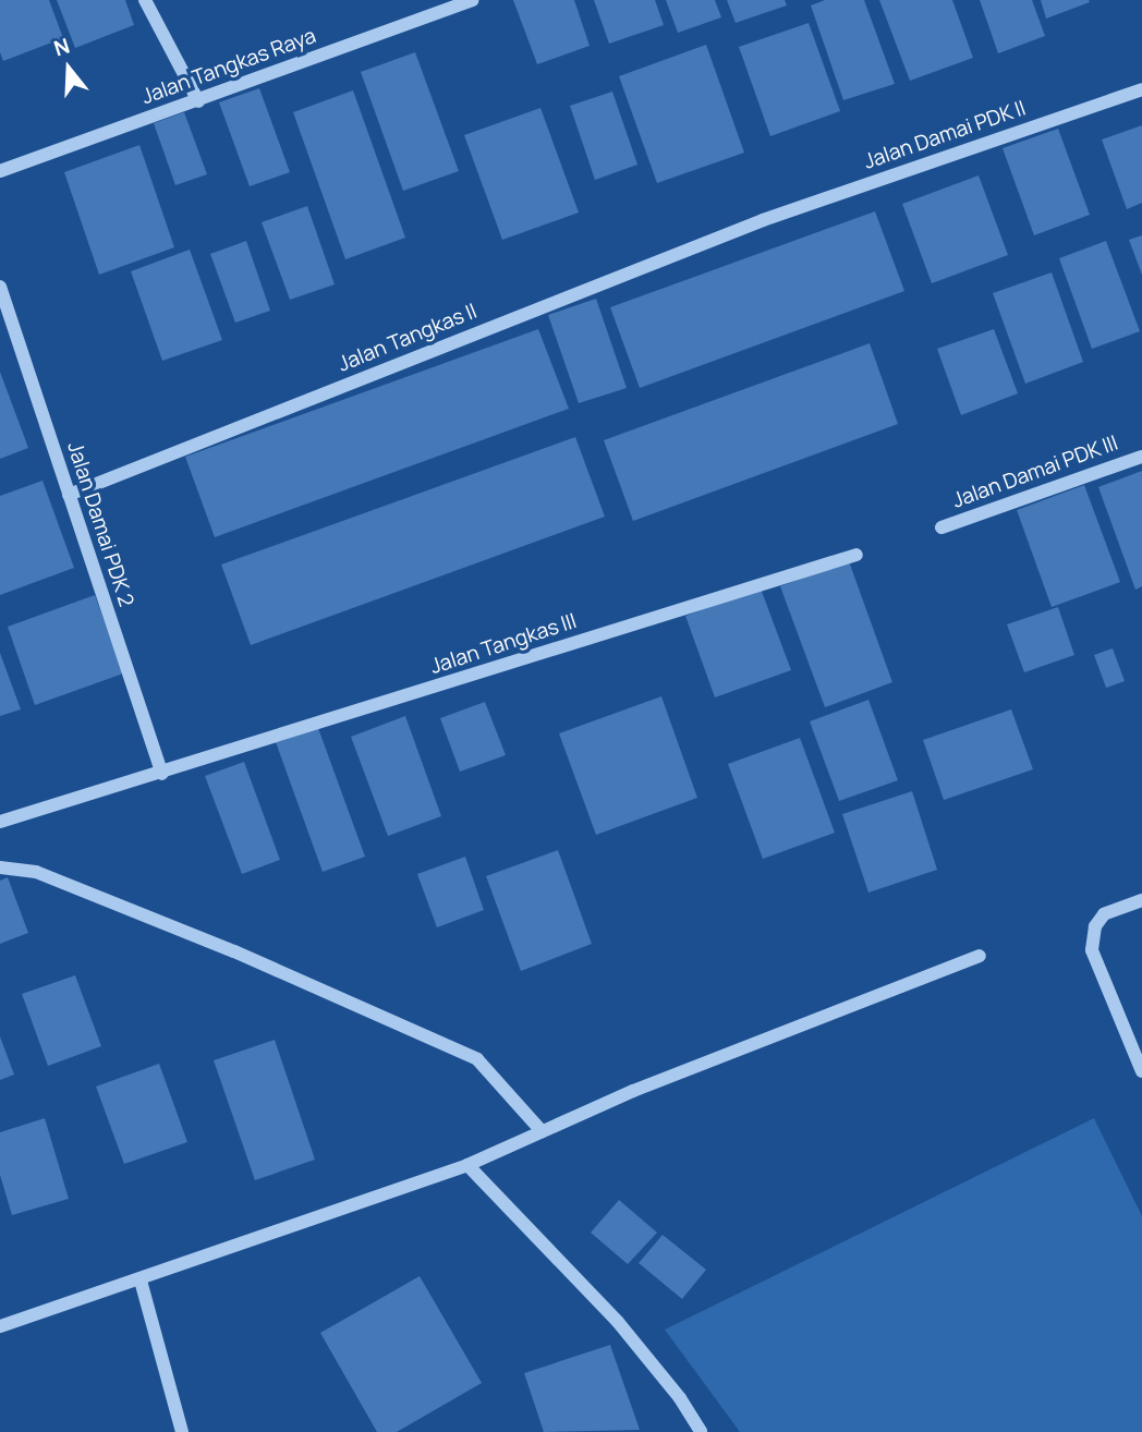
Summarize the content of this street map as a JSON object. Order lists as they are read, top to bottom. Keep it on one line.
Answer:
{"streets":{"street":["Jalan Tangkas Raya","Jalan Damai PDK II","Jalan Tangkas II","Jalan Damai PDK III","Jalan Damai PDK 2","Jalan Tangkas III"]},"crossings":[["Jalan Damai PDK II","Jalan Tangkas II"],["Jalan Tangkas II","Jalan Damai PDK 2"],["Jalan Damai PDK 2","Jalan Tangkas III"]],"north":"top"}
